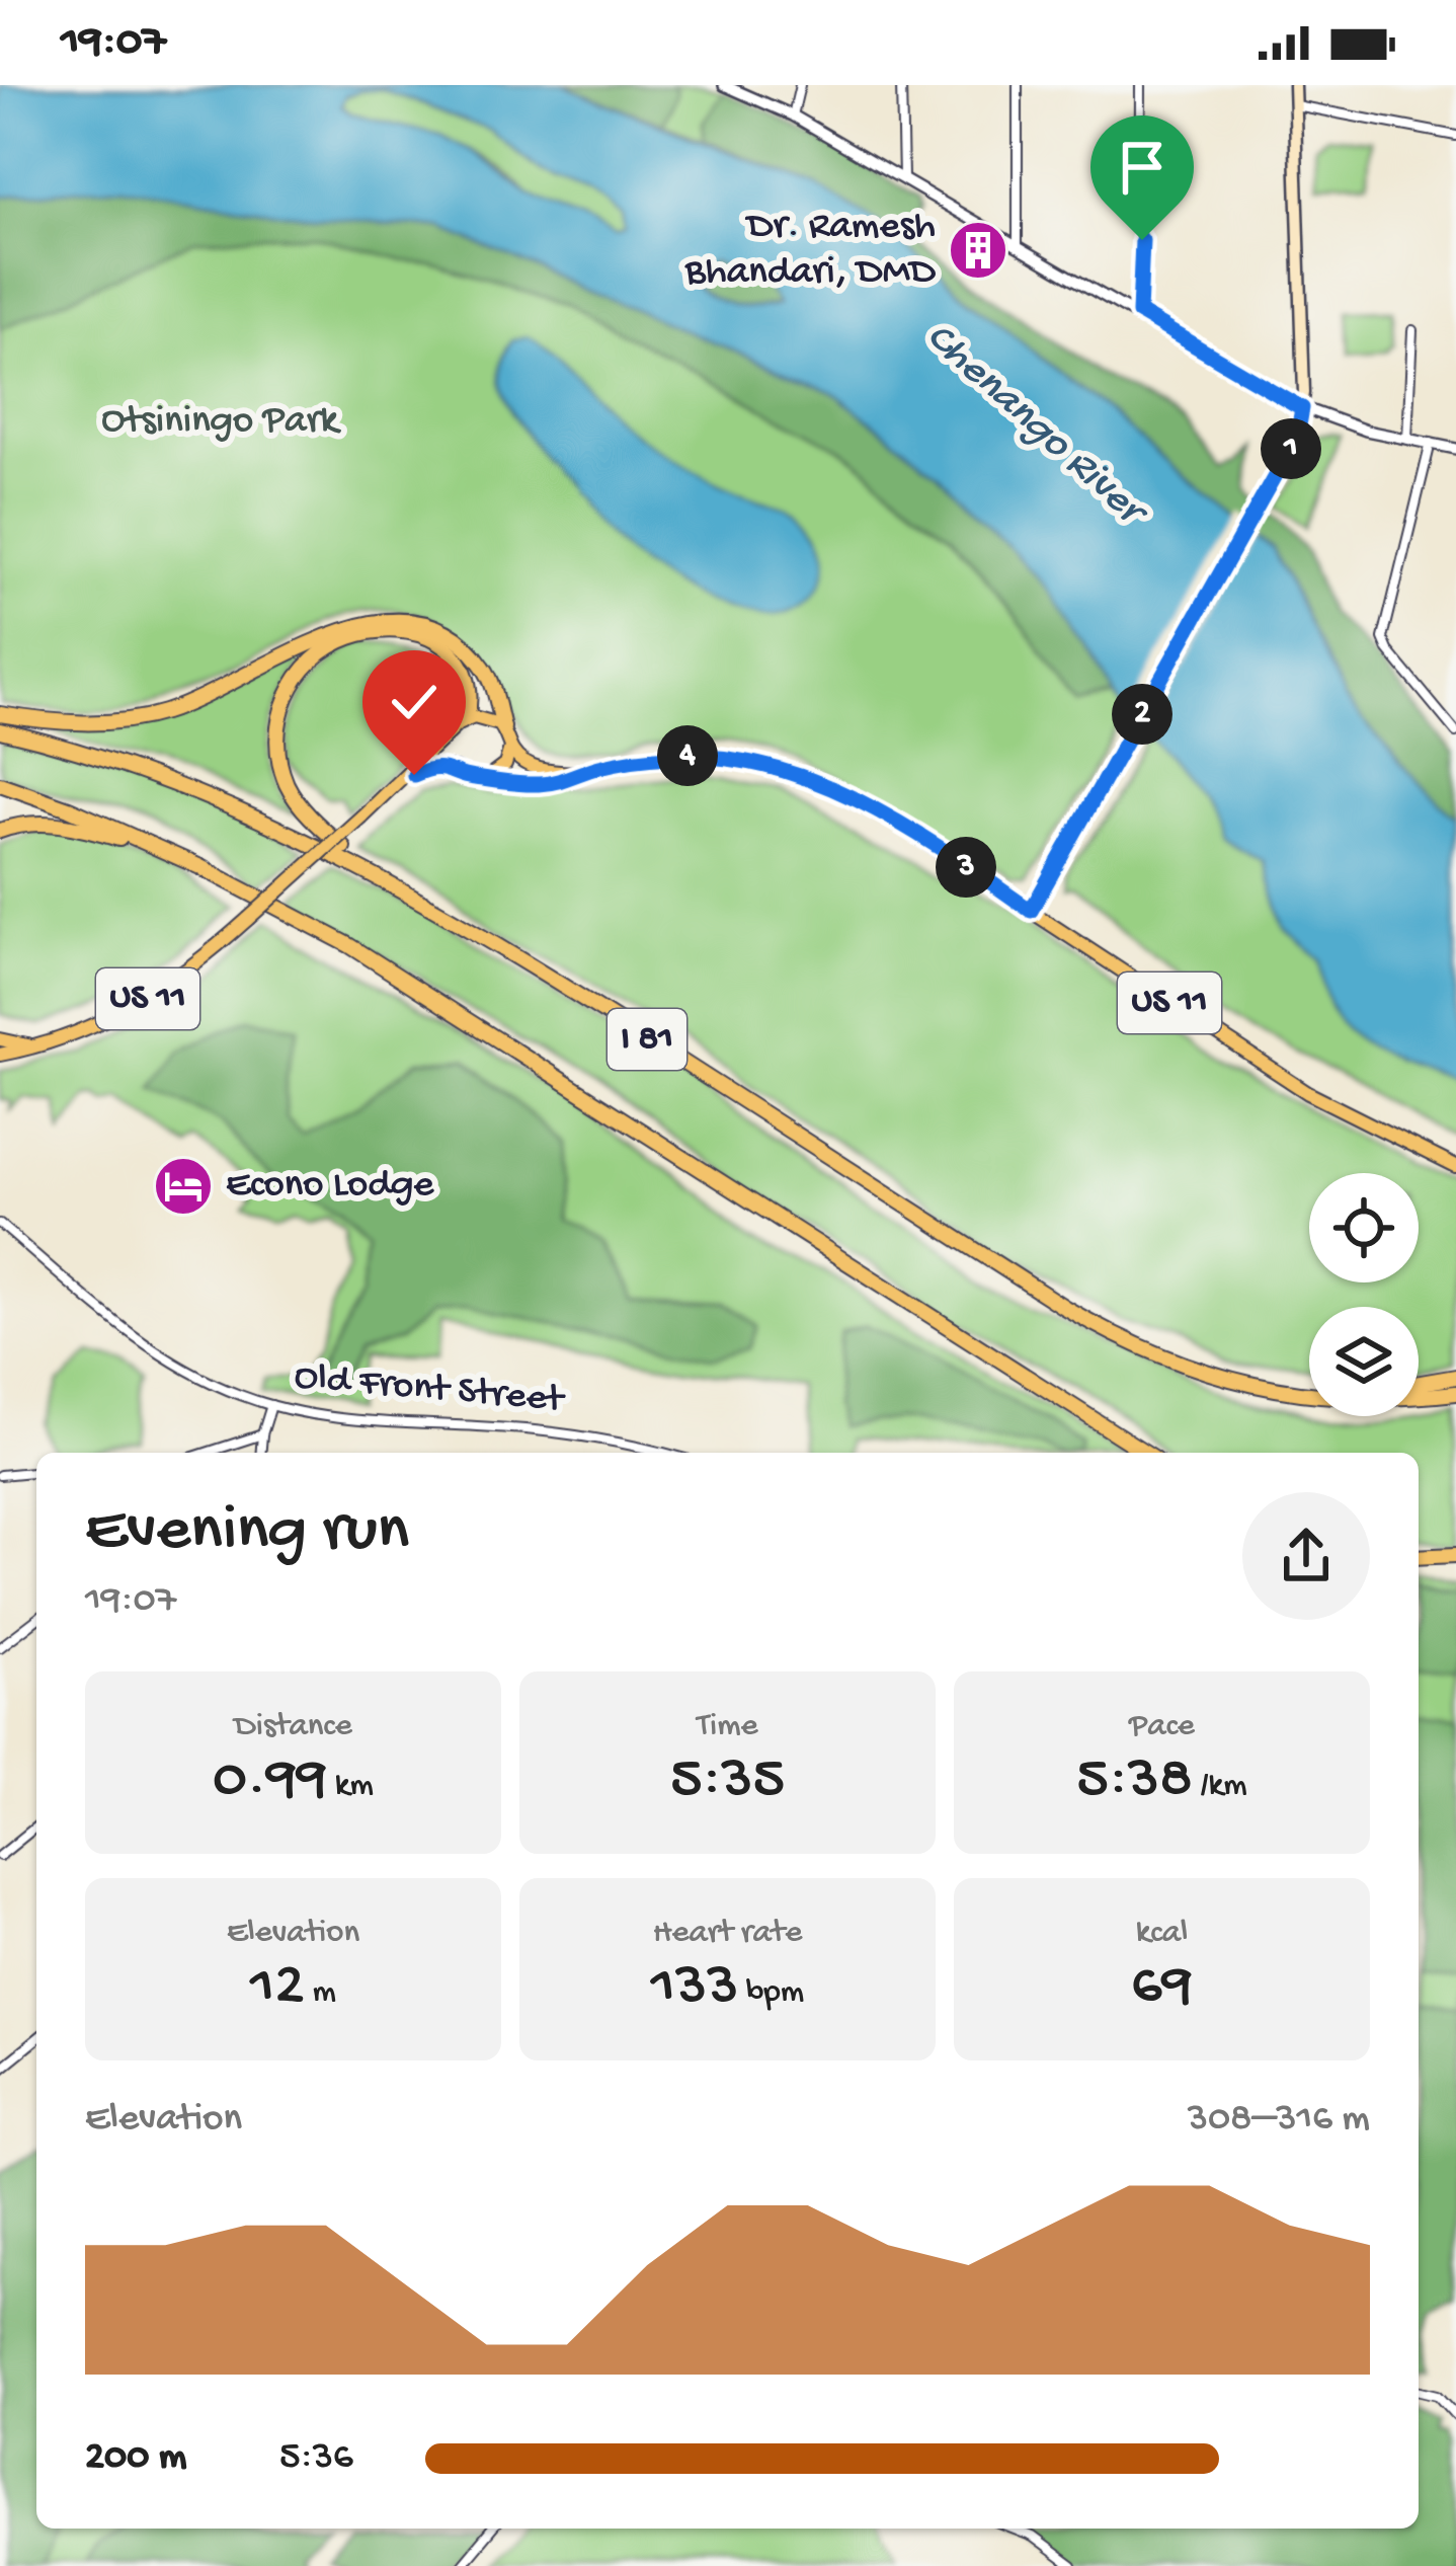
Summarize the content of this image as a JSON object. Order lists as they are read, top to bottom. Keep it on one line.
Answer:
{"streets":{"highway":["I 81"],"main road":["US 11"],"street":["Old Front Street"]},"water":["Chenango River"],"parks":["Otsiningo Park"],"places":{"building":["Dr. Ramesh Bhandari, DMD"],"hotel":["Econo Lodge"]},"page":{"status":"19:07","pins":["1","2","4","3"],"heading":["Evening run","19:07"],"stats":[["Distance","0.99 km"],["Time","5:35"],["Pace","5:38 /km"],["Elevation","12 m"],["Heart rate","133 bpm"],["kcal","69"]],"chart":["Elevation","308–316 m"],"list":[{"name":"200 m","note":"5:36"}]}}
